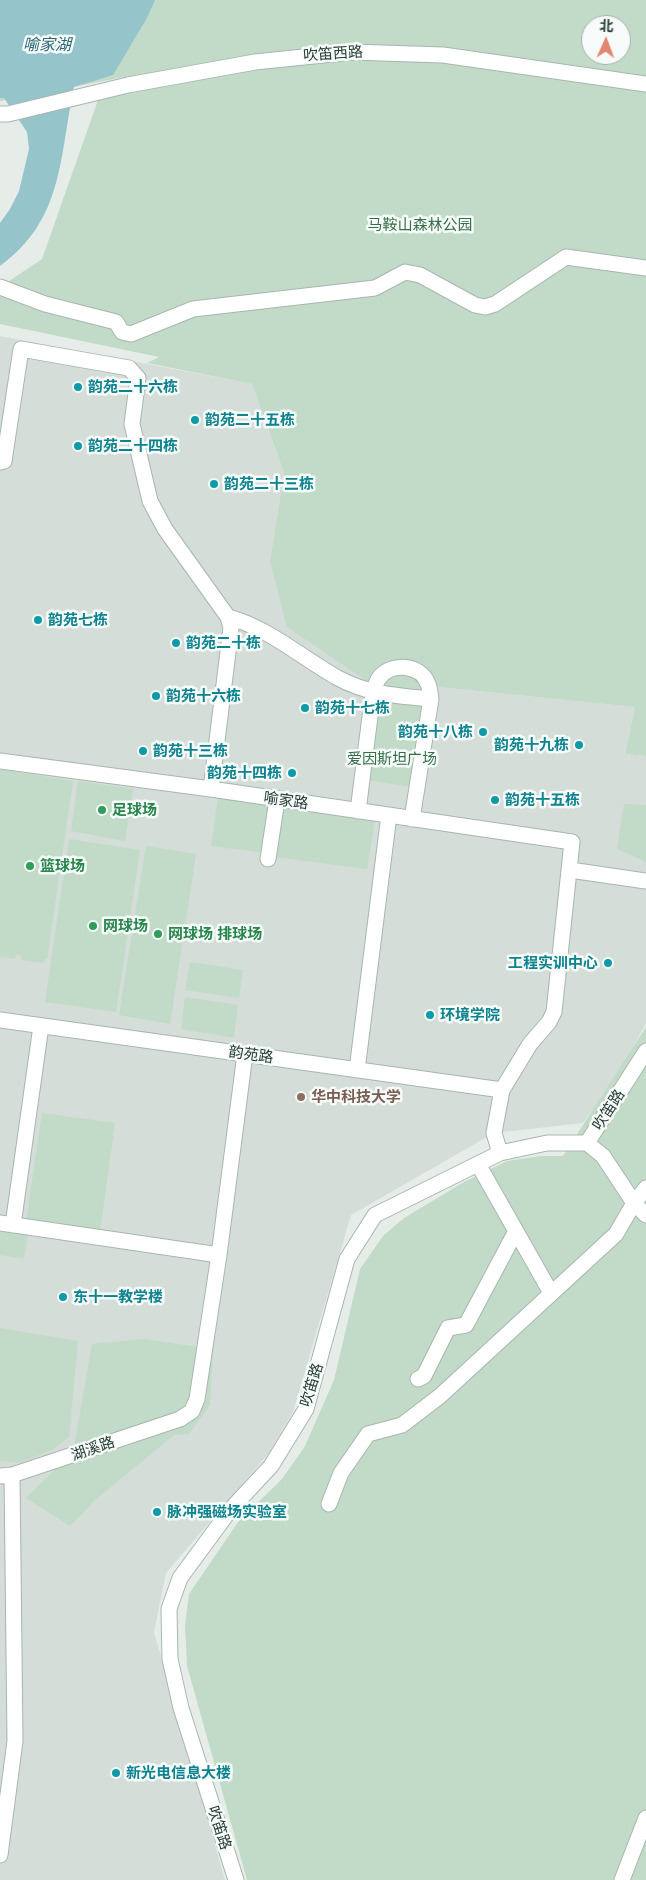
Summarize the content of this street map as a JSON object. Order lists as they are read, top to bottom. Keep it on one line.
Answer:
{"streets":{"street":["吹笛西路","喻家路","韵苑路","吹笛路","湖溪路"]},"crossings":[["韵苑路","湖溪路"]],"water":["喻家湖"],"parks":["马鞍山森林公园","爱因斯坦广场"],"places":["韵苑二十六栋","韵苑二十五栋","韵苑二十四栋","韵苑二十三栋","韵苑七栋","韵苑二十栋","韵苑十六栋","韵苑十七栋","韵苑十八栋","韵苑十九栋","韵苑十三栋","韵苑十四栋","韵苑十五栋","足球场","篮球场","网球场","网球场 排球场","工程实训中心","环境学院","华中科技大学","东十一教学楼","脉冲强磁场实验室","新光电信息大楼"],"north":"top"}
